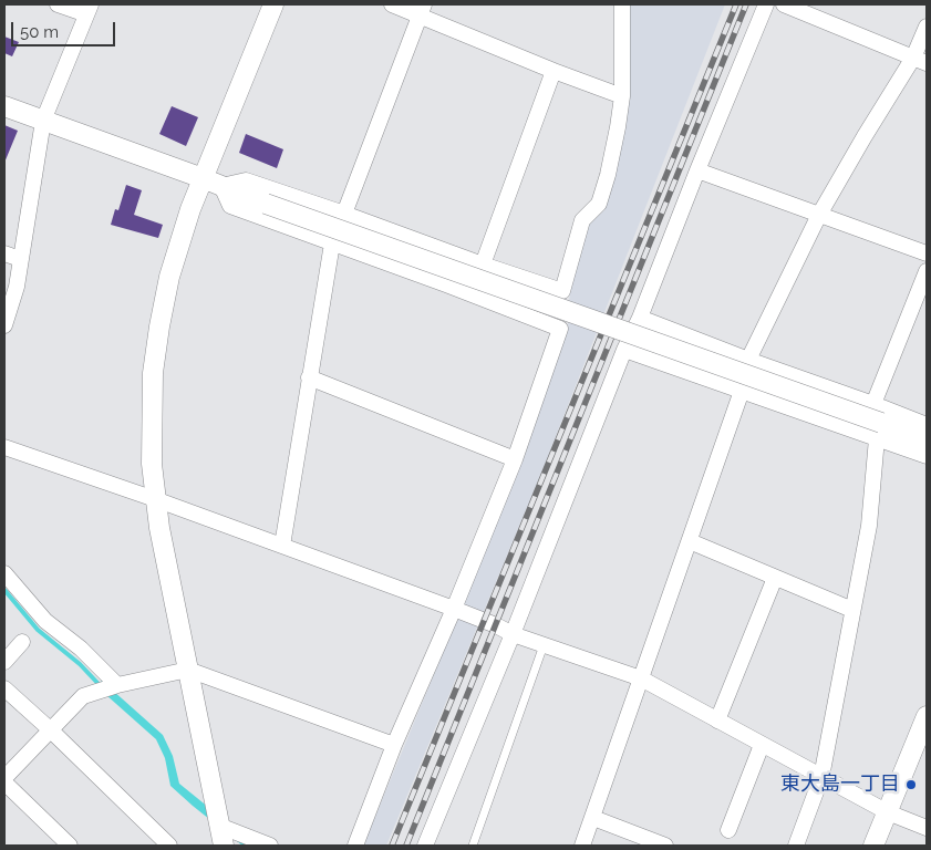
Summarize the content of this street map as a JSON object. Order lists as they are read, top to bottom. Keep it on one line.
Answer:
{"places":["東大島一丁目"],"scale_bar":"50 m"}
